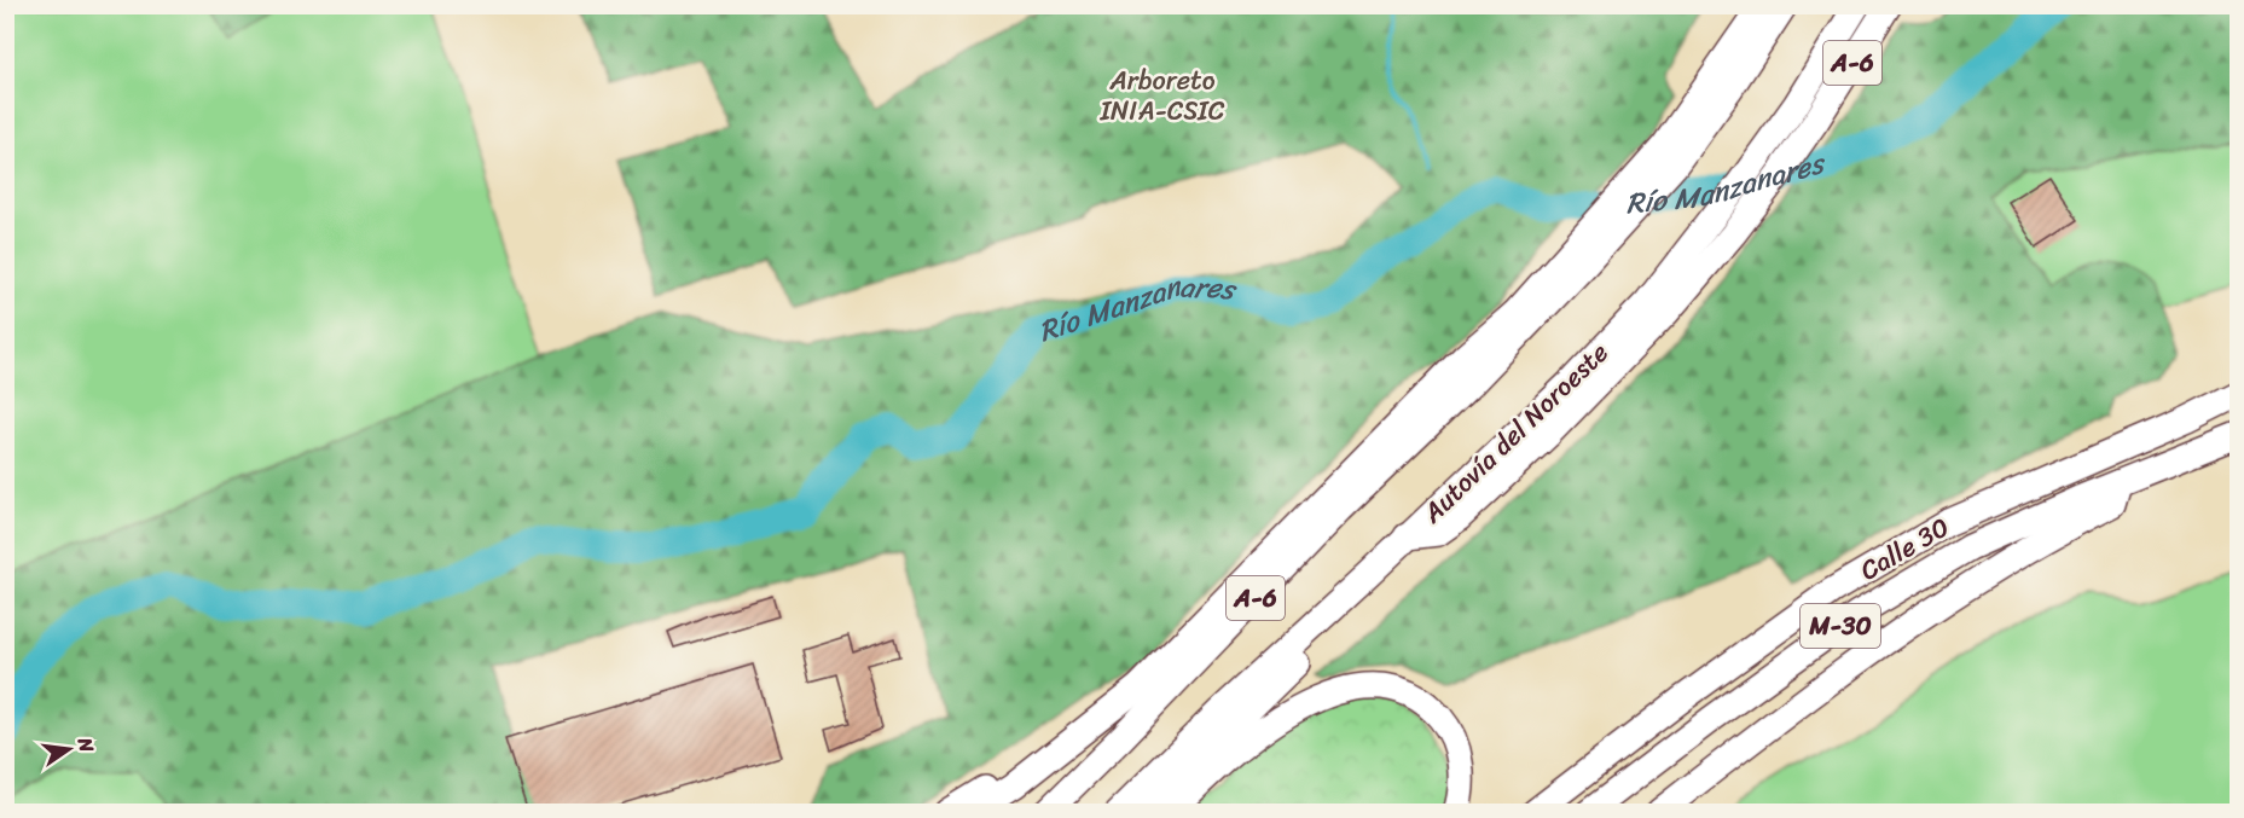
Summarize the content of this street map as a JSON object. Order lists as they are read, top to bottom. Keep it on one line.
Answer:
{"streets":{"highway":["A-6","Autovía del Noroeste","Calle 30","M-30"]},"crossings":[["A-6","Autovía del Noroeste"]],"water":["Río Manzanares"],"parks":["Arboreto INIA-CSIC"],"north":"right"}
